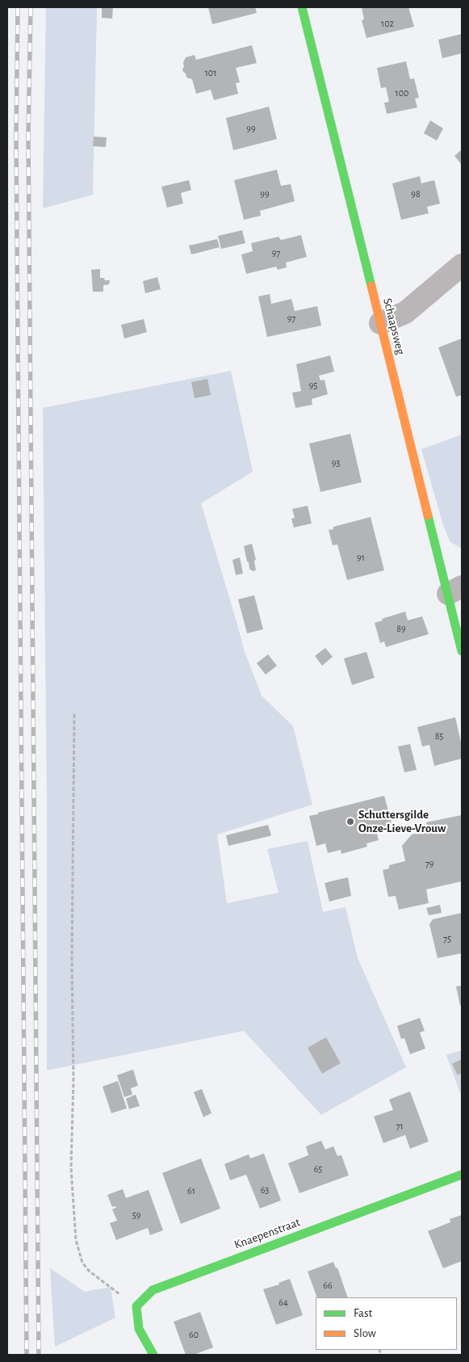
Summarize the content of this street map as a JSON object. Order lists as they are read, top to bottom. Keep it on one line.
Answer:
{"streets":{"street":["Schaapsweg","Knaepenstraat"]},"places":["Schuttersgilde Onze-Lieve-Vrouw"],"house_numbers":["102","101","100","99","99","98","97","97","95","93","91","89","85","79","75","71","65","63","61","59","66","64","60"],"legend":["Fast","Slow"]}
